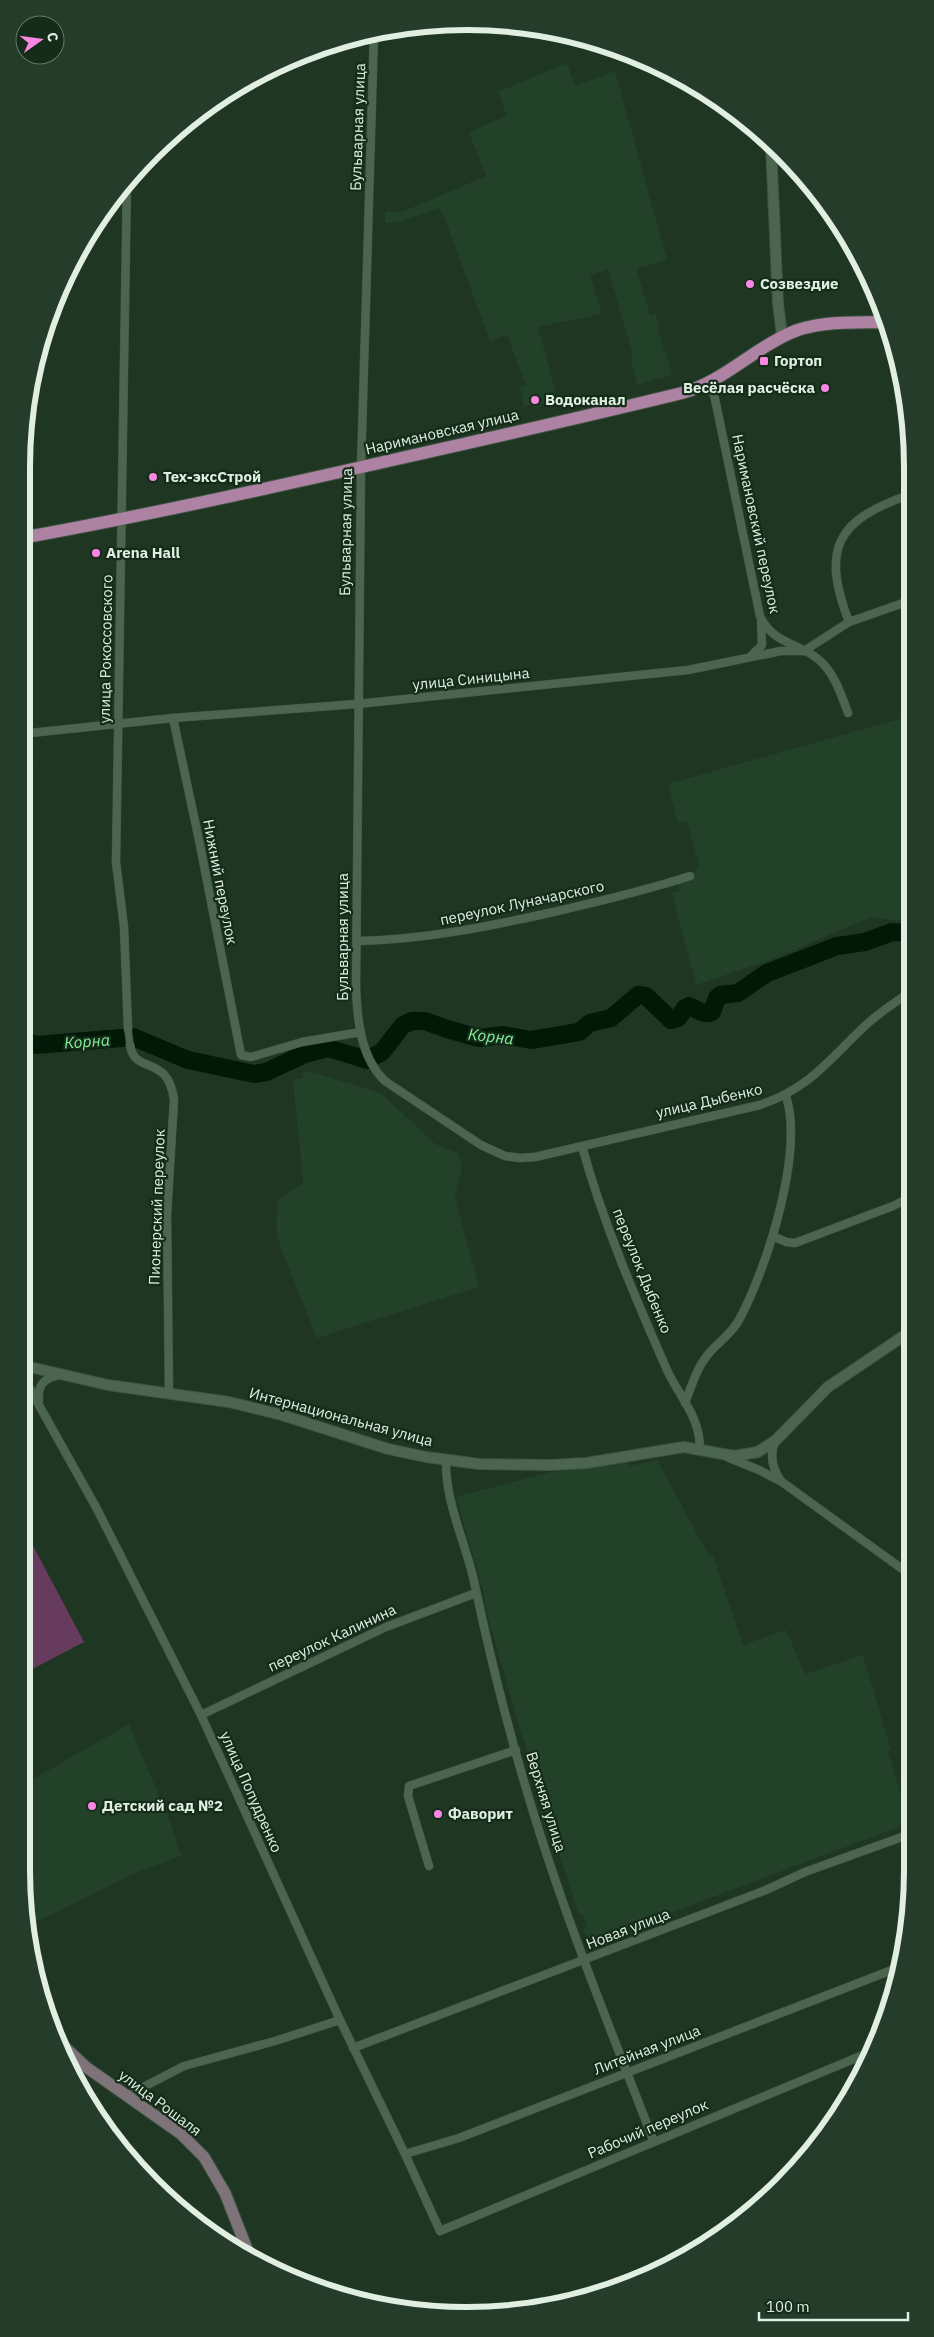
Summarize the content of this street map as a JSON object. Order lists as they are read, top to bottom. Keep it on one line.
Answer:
{"streets":{"main road":["Наримановская улица","улица Рошаля"],"street":["Бульварная улица","Наримановский переулок","улица Рокоссовского","улица Синицына","Нижний переулок","переулок Луначарского","улица Дыбенко","Пионерский переулок","переулок Дыбенко","Интернациональная улица","переулок Калинина","улица Попудренко","Верхняя улица","Новая улица","Литейная улица","Рабочий переулок"]},"crossings":[["Бульварная улица","Наримановская улица"],["Бульварная улица","улица Синицына"],["Бульварная улица","Нижний переулок"],["Бульварная улица","переулок Луначарского"],["Бульварная улица","улица Дыбенко"],["Наримановская улица","Наримановский переулок"],["Наримановская улица","улица Рокоссовского"],["Наримановский переулок","улица Синицына"],["улица Рокоссовского","улица Синицына"],["улица Синицына","Нижний переулок"],["улица Дыбенко","переулок Дыбенко"],["Пионерский переулок","Интернациональная улица"],["переулок Дыбенко","Интернациональная улица"],["Интернациональная улица","Верхняя улица"],["переулок Калинина","улица Попудренко"],["переулок Калинина","Верхняя улица"],["улица Попудренко","Новая улица"],["улица Попудренко","Литейная улица"],["улица Попудренко","Рабочий переулок"],["Верхняя улица","Новая улица"],["Верхняя улица","Литейная улица"],["Верхняя улица","Рабочий переулок"]],"water":["Корна"],"places":{"other":["Созвездие","Весёлая расчёска","Водоканал","Тех-эксСтрой","Arena Hall","Детский сад №2","Фаворит"],"transit":["Гортоп"]},"scale_bar":"100 m","north":"right"}
